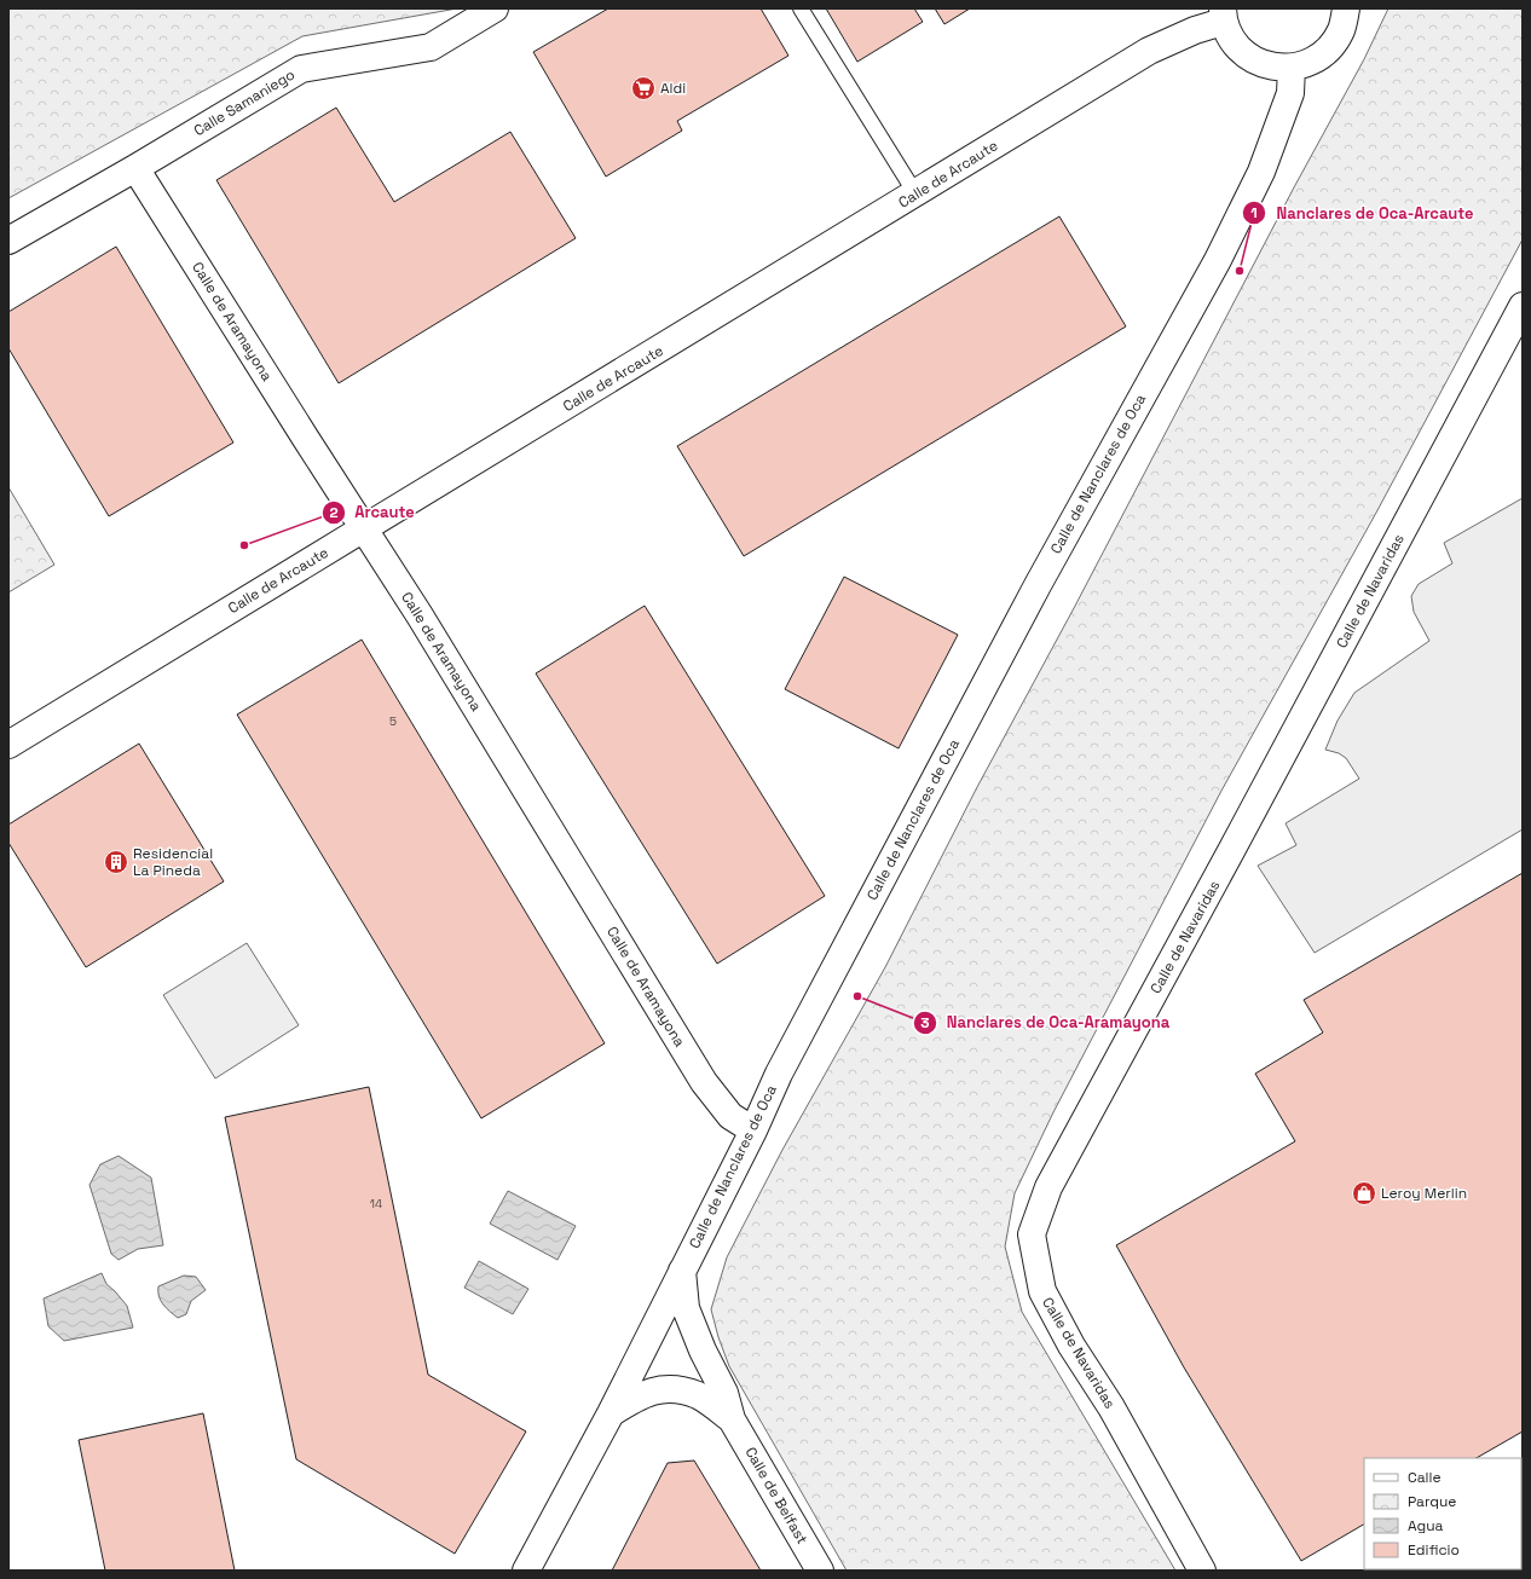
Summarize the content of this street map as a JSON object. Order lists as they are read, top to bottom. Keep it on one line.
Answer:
{"streets":{"street":["Calle Samaniego","Calle de Arcaute","Calle de Aramayona","Calle de Nanclares de Oca","Calle de Navaridas","Calle de Belfast"]},"crossings":[["Calle Samaniego","Calle de Aramayona"],["Calle de Arcaute","Calle de Aramayona"],["Calle de Aramayona","Calle de Nanclares de Oca"],["Calle de Nanclares de Oca","Calle de Belfast"]],"places":{"supermarket":["Aldi"],"other":["Nanclares de Oca-Arcaute","Arcaute","Nanclares de Oca-Aramayona"],"building":["Residencial La Pineda"],"shop":["Leroy Merlin"]},"house_numbers":["5","14"],"legend":["Calle","Parque","Agua","Edificio"]}
